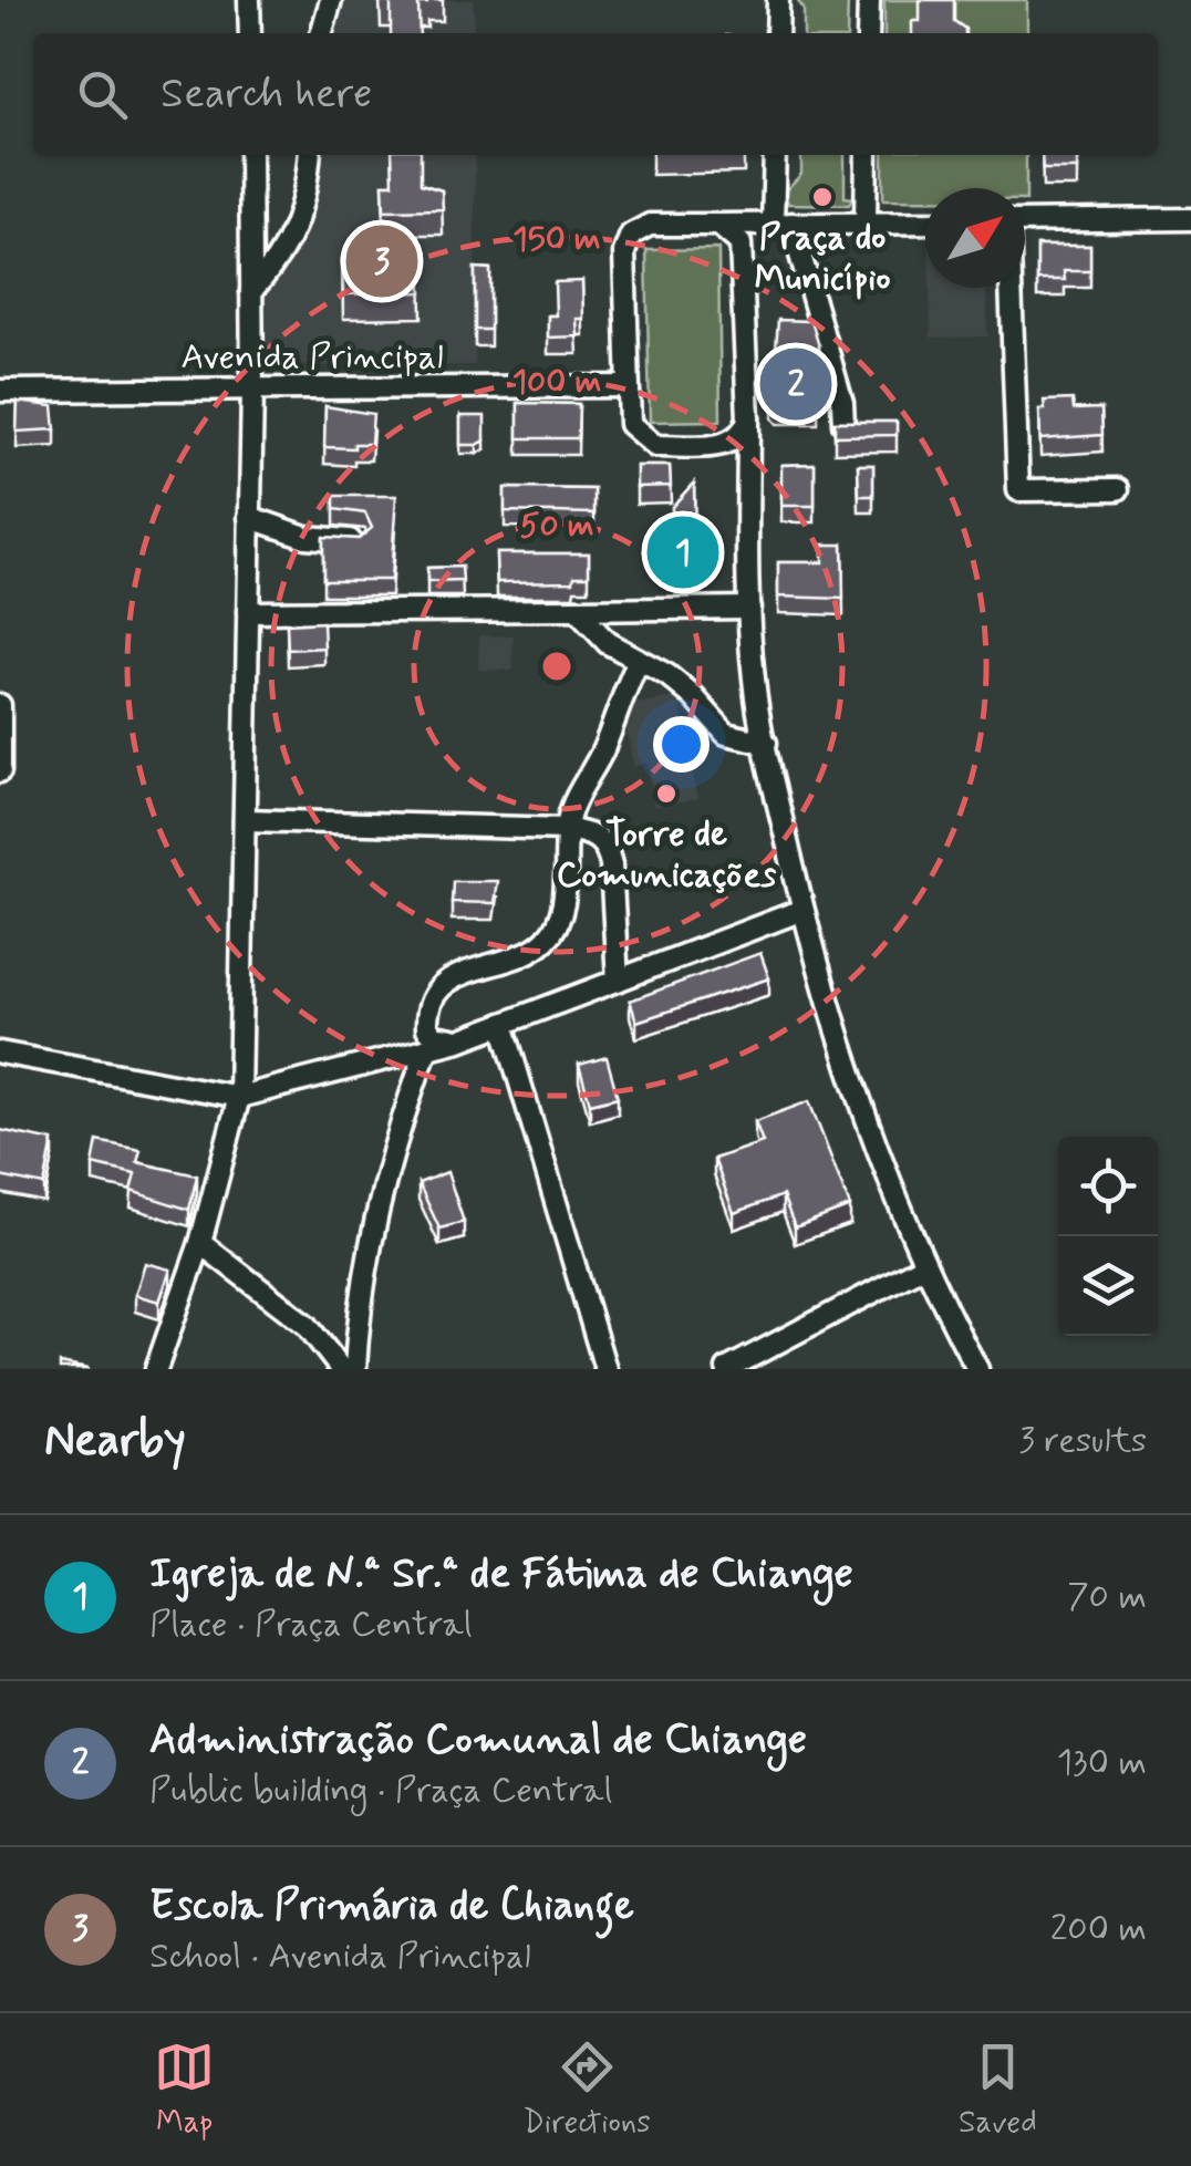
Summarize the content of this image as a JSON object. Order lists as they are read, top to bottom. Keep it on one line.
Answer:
{"streets":{"street":["Avenida Principal"]},"places":["Praça do Município","Torre de Comunicações"],"north":"top right","page":{"search":"Search here","pins":["3","2","1"],"heading":["Nearby","3 results"],"list":[{"mark":"1","name":"Igreja de N.ª Sr.ª de Fátima de Chiange","note":"Place · Praça Central","value":"70 m"},{"mark":"2","name":"Administração Comunal de Chiange","note":"Public building · Praça Central","value":"130 m"},{"mark":"3","name":"Escola Primária de Chiange","note":"School · Avenida Principal","value":"200 m"}],"nav":["Map","Directions","Saved"]},"rings":["150 m","100 m","50 m"]}
